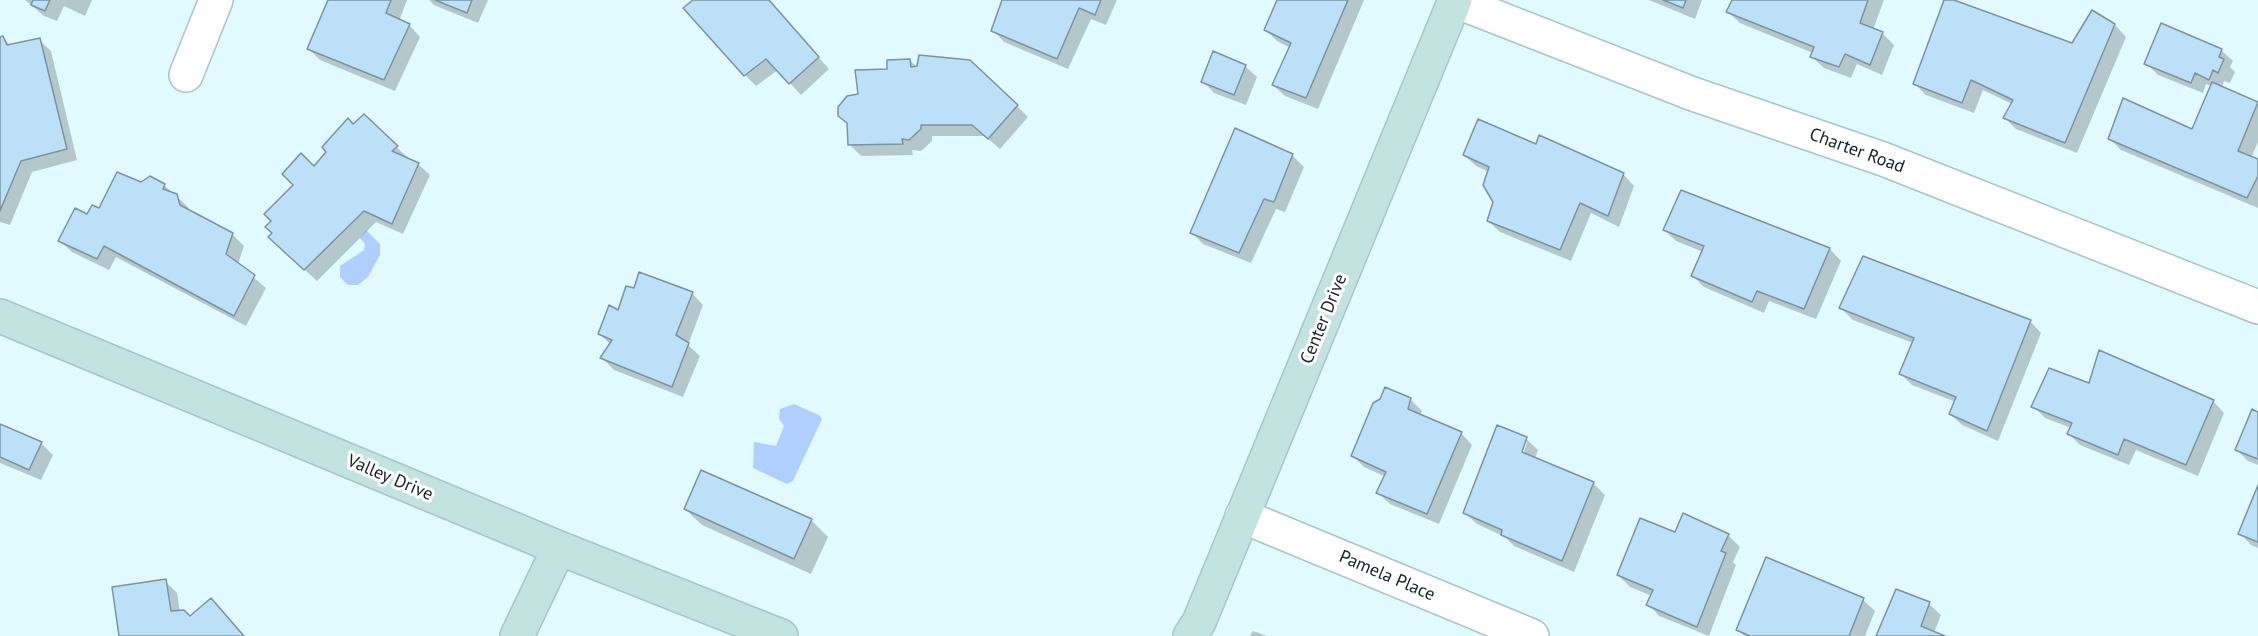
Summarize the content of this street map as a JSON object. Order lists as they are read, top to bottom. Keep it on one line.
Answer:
{"streets":{"street":["Charter Road","Center Drive","Valley Drive","Pamela Place"]},"crossings":[["Charter Road","Center Drive"],["Center Drive","Pamela Place"]]}
